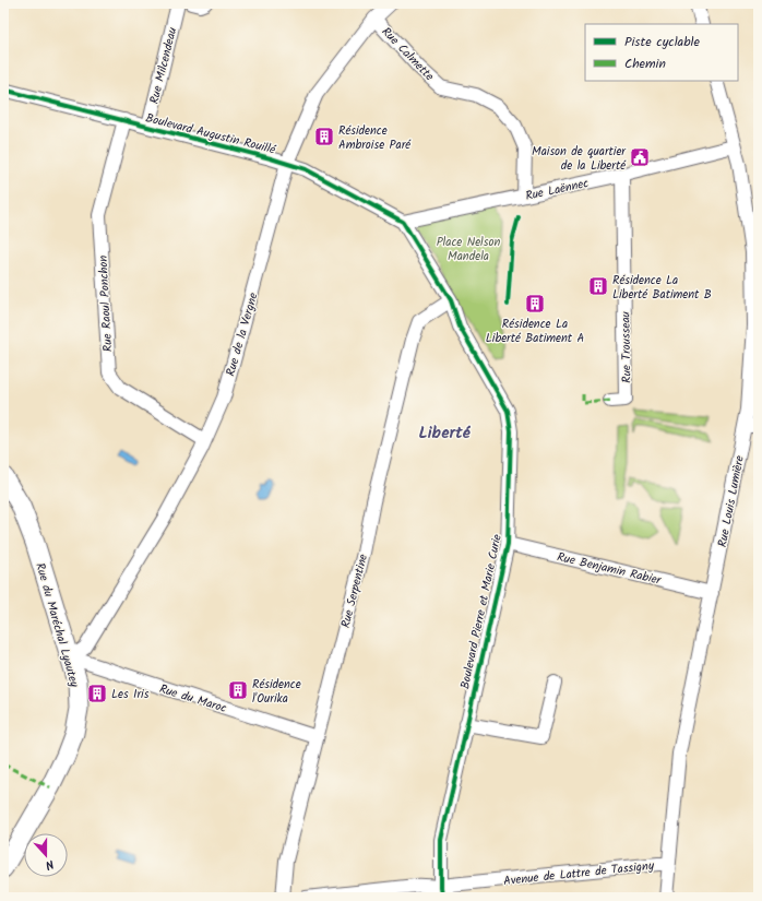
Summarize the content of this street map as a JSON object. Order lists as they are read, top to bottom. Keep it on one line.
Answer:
{"streets":{"main road":["Rue du Maréchal Lyautey"],"street":["Rue Calmette","Rue Milcendeau","Boulevard Augustin Rouillé","Rue Laënnec","Rue Raoul Ponchon","Rue de la Vergne","Rue Trousseau","Rue Louis Lumière","Rue Benjamin Rabier","Rue Serpentine","Boulevard Pierre et Marie Curie","Rue du Maroc","Avenue de Lattre de Tassigny"]},"crossings":[["Rue Calmette","Rue Laënnec"],["Rue Calmette","Rue de la Vergne"],["Rue Milcendeau","Boulevard Augustin Rouillé"],["Boulevard Augustin Rouillé","Rue Laënnec"],["Boulevard Augustin Rouillé","Rue Raoul Ponchon"],["Boulevard Augustin Rouillé","Rue de la Vergne"],["Boulevard Augustin Rouillé","Boulevard Pierre et Marie Curie"],["Rue Laënnec","Rue Trousseau"],["Rue Laënnec","Rue Louis Lumière"],["Rue Laënnec","Boulevard Pierre et Marie Curie"],["Rue Raoul Ponchon","Rue de la Vergne"],["Rue de la Vergne","Rue du Maréchal Lyautey"],["Rue de la Vergne","Rue du Maroc"],["Rue Louis Lumière","Rue Benjamin Rabier"],["Rue Louis Lumière","Avenue de Lattre de Tassigny"],["Rue Benjamin Rabier","Boulevard Pierre et Marie Curie"],["Rue Serpentine","Boulevard Pierre et Marie Curie"],["Rue Serpentine","Rue du Maroc"],["Boulevard Pierre et Marie Curie","Avenue de Lattre de Tassigny"],["Rue du Maréchal Lyautey","Rue du Maroc"]],"districts":["Liberté"],"parks":["Place Nelson Mandela"],"places":{"building":["Résidence Ambroise Paré","Résidence La Liberté Batiment B","Résidence La Liberté Batiment A","Résidence l'Ourika","Les Iris"],"public building":["Maison de quartier de la Liberté"]},"legend":["Piste cyclable","Chemin"],"north":"bottom"}
